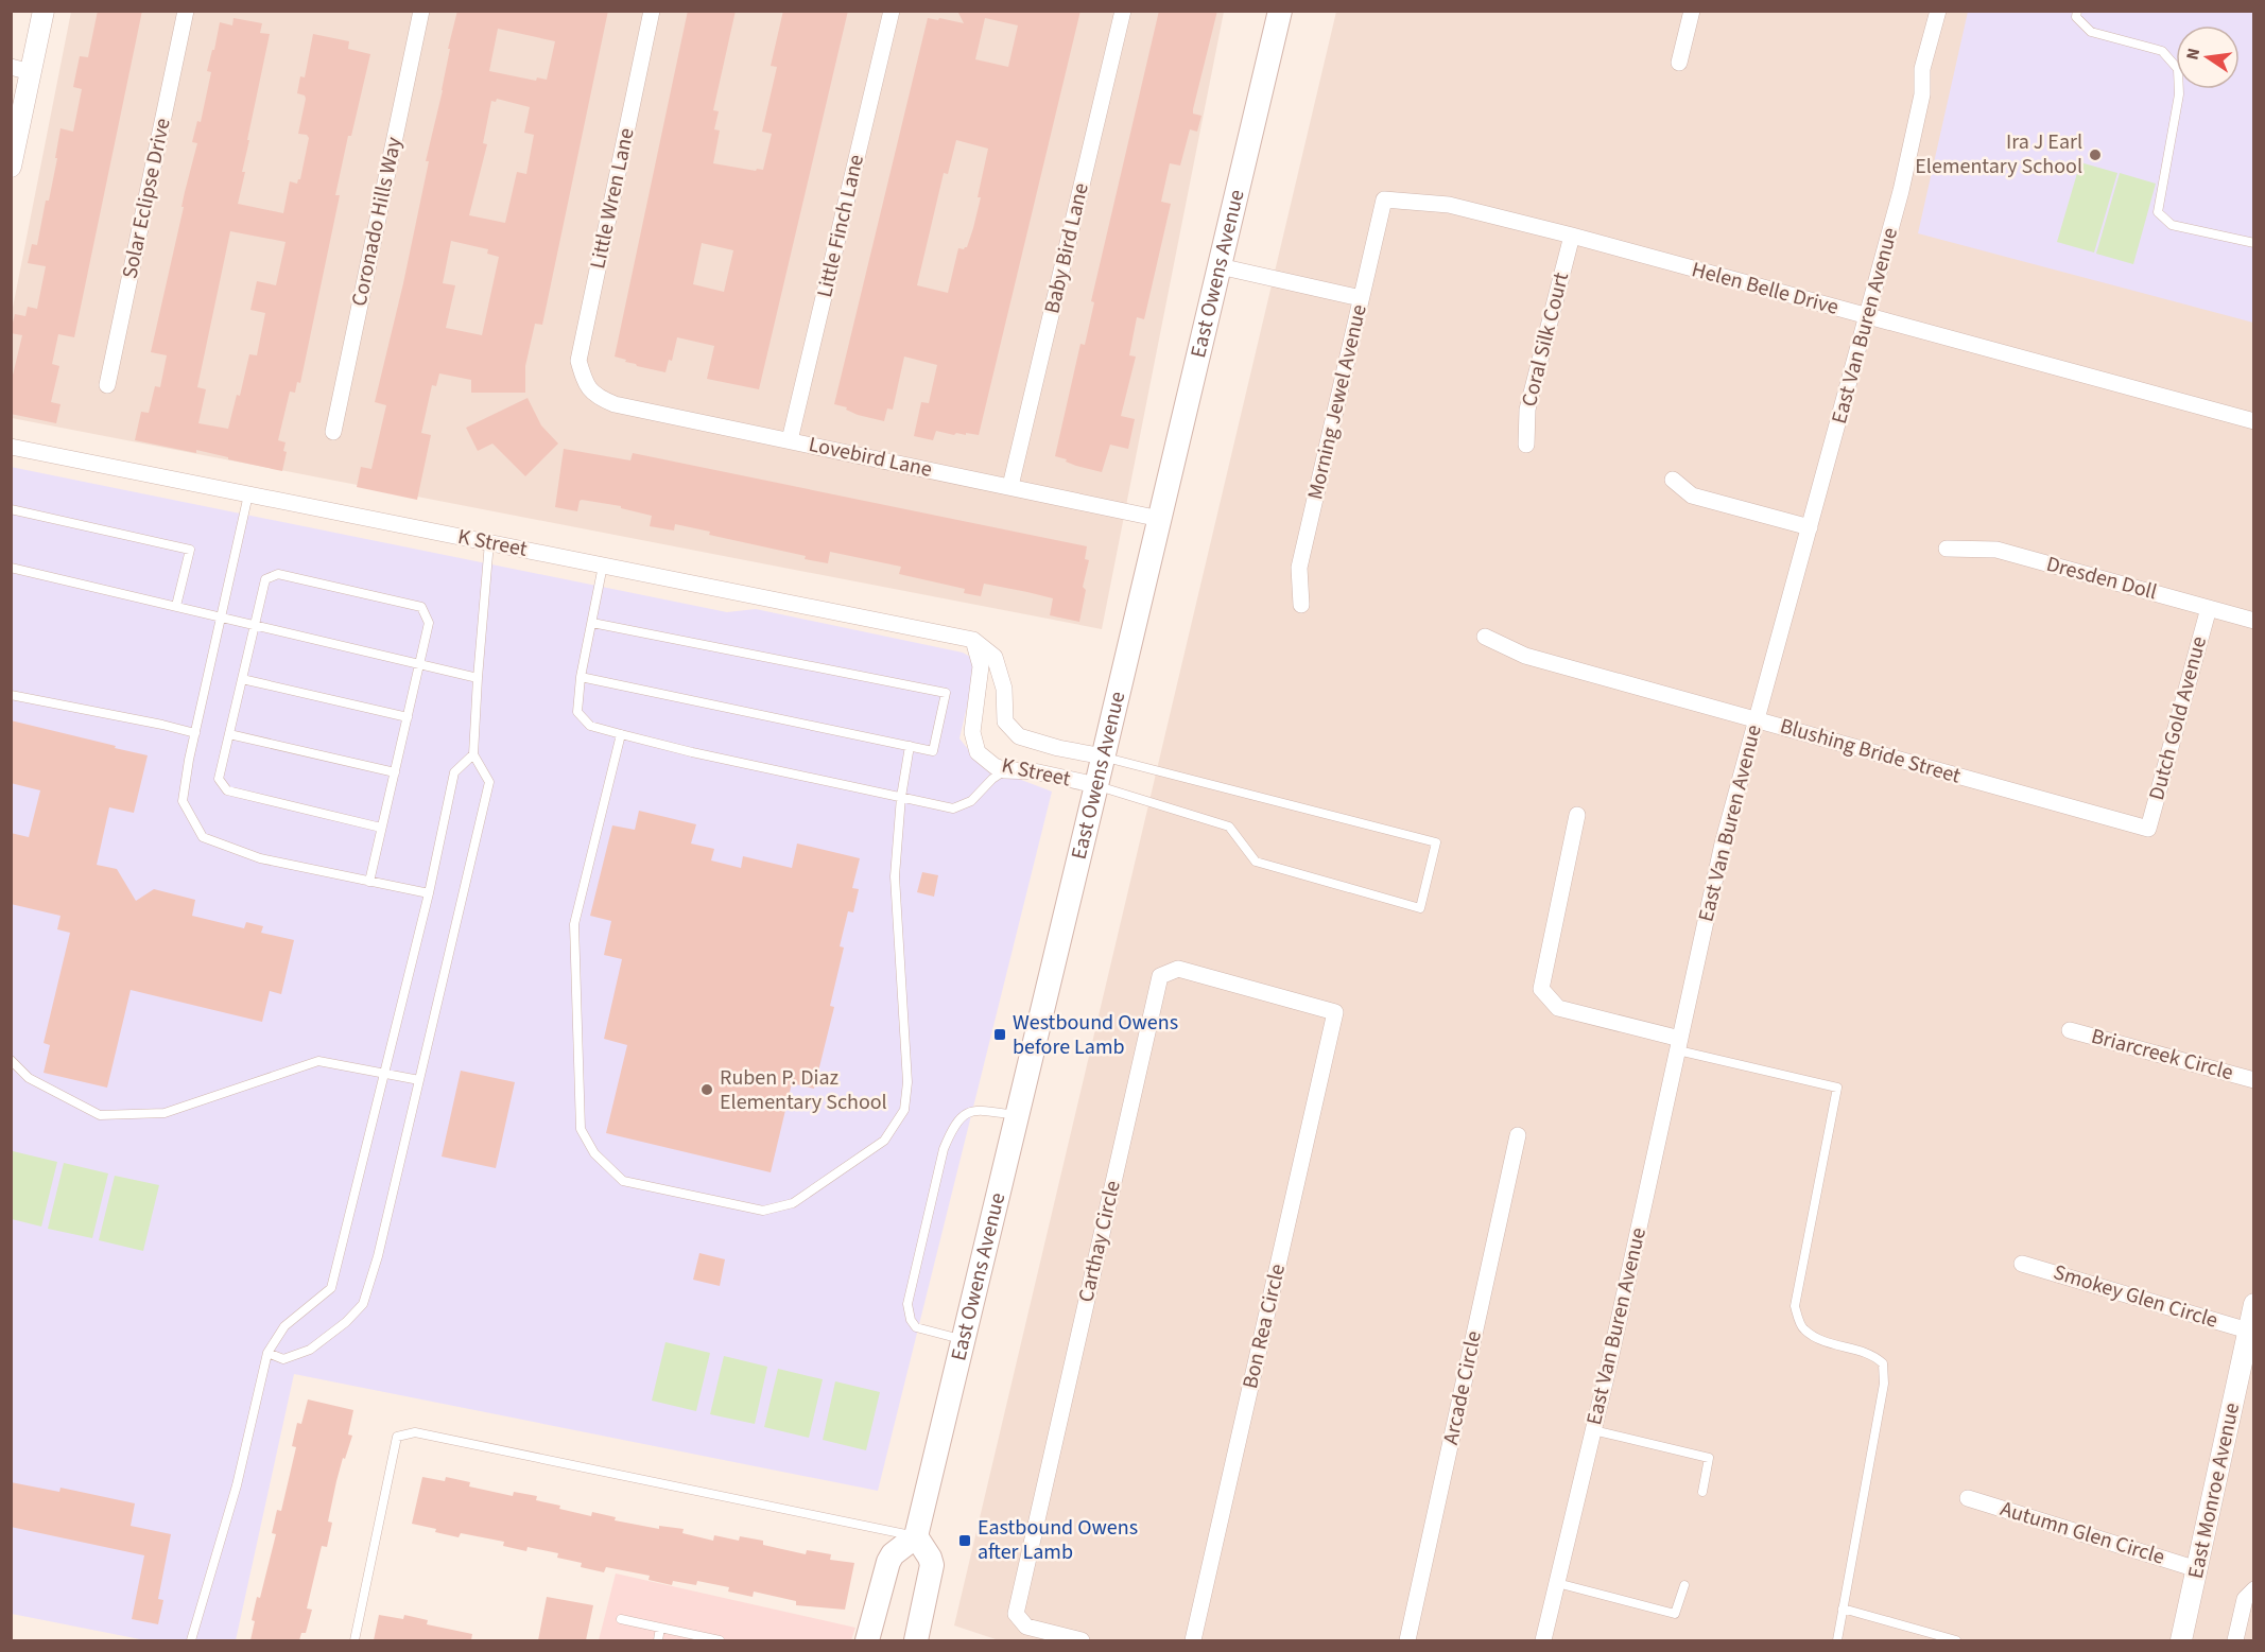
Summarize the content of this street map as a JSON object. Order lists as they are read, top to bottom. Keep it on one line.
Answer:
{"streets":{"main road":["East Owens Avenue"],"street":["Solar Eclipse Drive","Little Wren Lane","Coronado Hills Way","Little Finch Lane","Baby Bird Lane","Helen Belle Drive","East Van Buren Avenue","Coral Silk Court","Morning Jewel Avenue","Lovebird Lane","K Street","Dresden Doll","Dutch Gold Avenue","Blushing Bride Street","Briarcreek Circle","Carthay Circle","Smokey Glen Circle","Bon Rea Circle","Arcade Circle","East Monroe Avenue","Autumn Glen Circle"]},"crossings":[["Little Wren Lane","Lovebird Lane"],["Little Finch Lane","Lovebird Lane"],["Baby Bird Lane","Lovebird Lane"],["East Owens Avenue","Lovebird Lane"],["East Owens Avenue","K Street"],["Helen Belle Drive","East Van Buren Avenue"],["Helen Belle Drive","Coral Silk Court"],["Helen Belle Drive","Morning Jewel Avenue"],["East Van Buren Avenue","Blushing Bride Street"],["Dresden Doll","Dutch Gold Avenue"],["Dutch Gold Avenue","Blushing Bride Street"],["Carthay Circle","Bon Rea Circle"],["Smokey Glen Circle","East Monroe Avenue"],["East Monroe Avenue","Autumn Glen Circle"]],"places":{"other":["Ira J Earl Elementary School","Ruben P. Diaz Elementary School"],"transit":["Westbound Owens before Lamb","Eastbound Owens after Lamb"]},"north":"left"}
